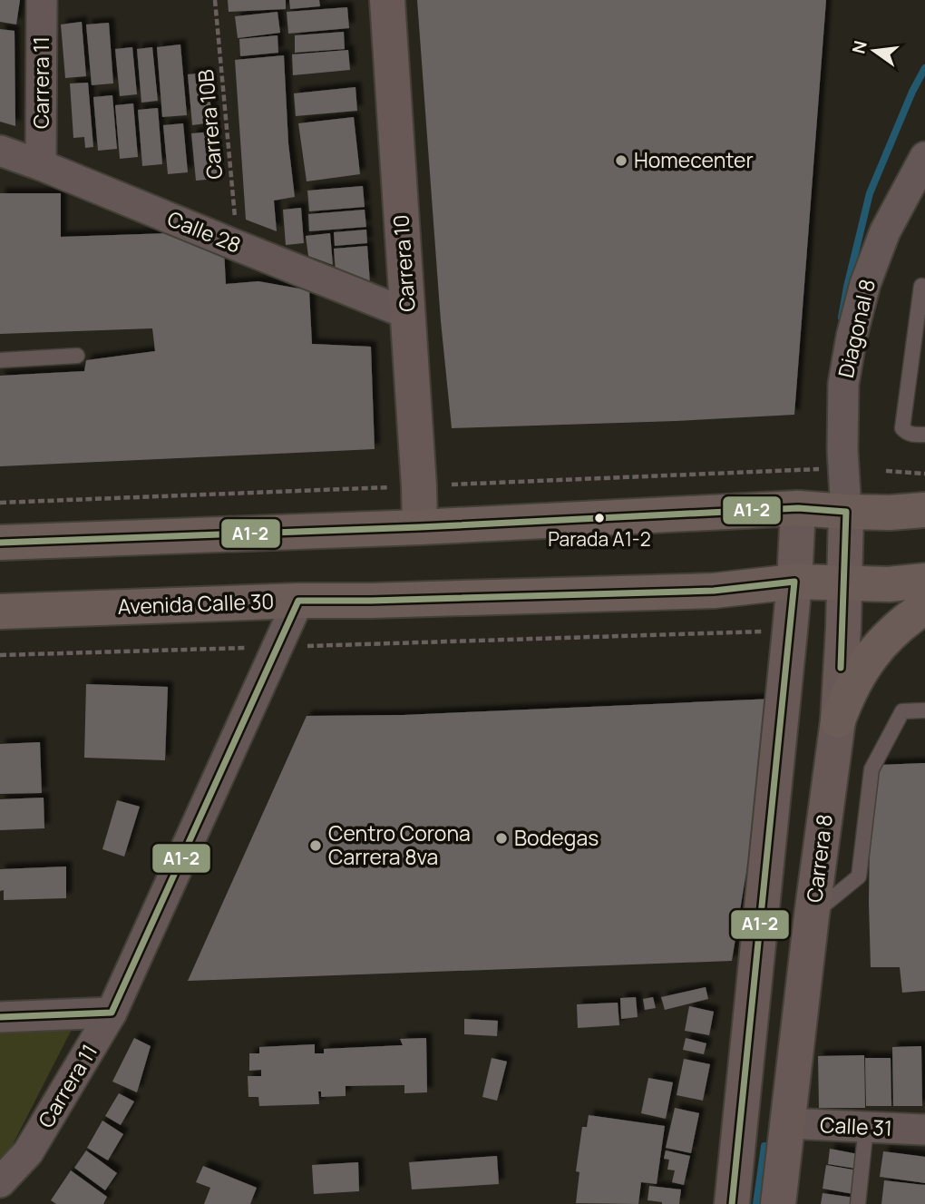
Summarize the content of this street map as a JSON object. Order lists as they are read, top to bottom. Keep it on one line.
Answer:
{"streets":{"highway":["Avenida Calle 30"],"street":["Carrera 11","Calle 28","Carrera 10","Diagonal 8","Carrera 8","Calle 31"],"path":["Carrera 10B"]},"crossings":[["Carrera 11","Calle 28"],["Carrera 11","Avenida Calle 30"],["Carrera 10B","Calle 28"],["Calle 28","Carrera 10"],["Diagonal 8","Carrera 8"],["Avenida Calle 30","Carrera 8"],["Carrera 8","Calle 31"]],"places":["Homecenter","Parada A1-2","Bodegas","Centro Corona Carrera 8va"],"lines":["transit line A1-2"],"north":"left"}
